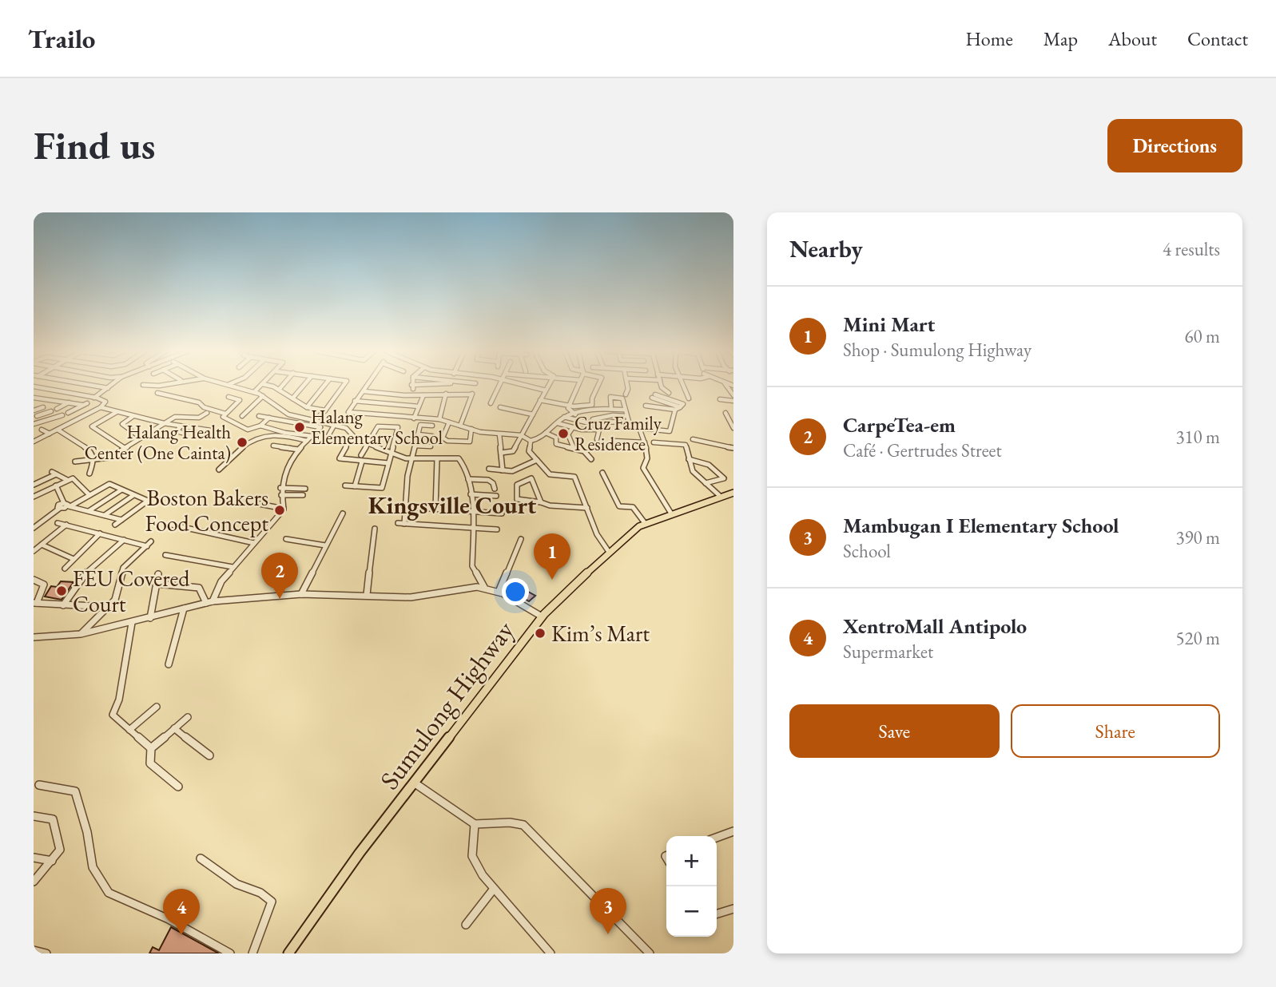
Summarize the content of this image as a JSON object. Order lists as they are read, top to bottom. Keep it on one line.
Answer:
{"streets":{"main road":["Sumulong Highway"]},"districts":["Kingsville Court"],"places":["Halang Elementary School","Cruz Family Residence","Halang Health Center (One Cainta)","Boston Bakers Food Concept","FEU Covered Court","Kim’s Mart"],"page":{"header":"Trailo","nav":["Home","Map","About","Contact"],"buttons":["Directions",["Save","Share"]],"title":"Find us","heading":["Nearby","4 results"],"list":[{"mark":"1","name":"Mini Mart","note":"Shop · Sumulong Highway","value":"60 m"},{"mark":"2","name":"CarpeTea-em","note":"Café · Gertrudes Street","value":"310 m"},{"mark":"3","name":"Mambugan Ⅰ Elementary School","note":"School","value":"390 m"},{"mark":"4","name":"XentroMall Antipolo","note":"Supermarket","value":"520 m"}],"pins":["1","2","3","4"],"map_buttons":["+","−"]}}
